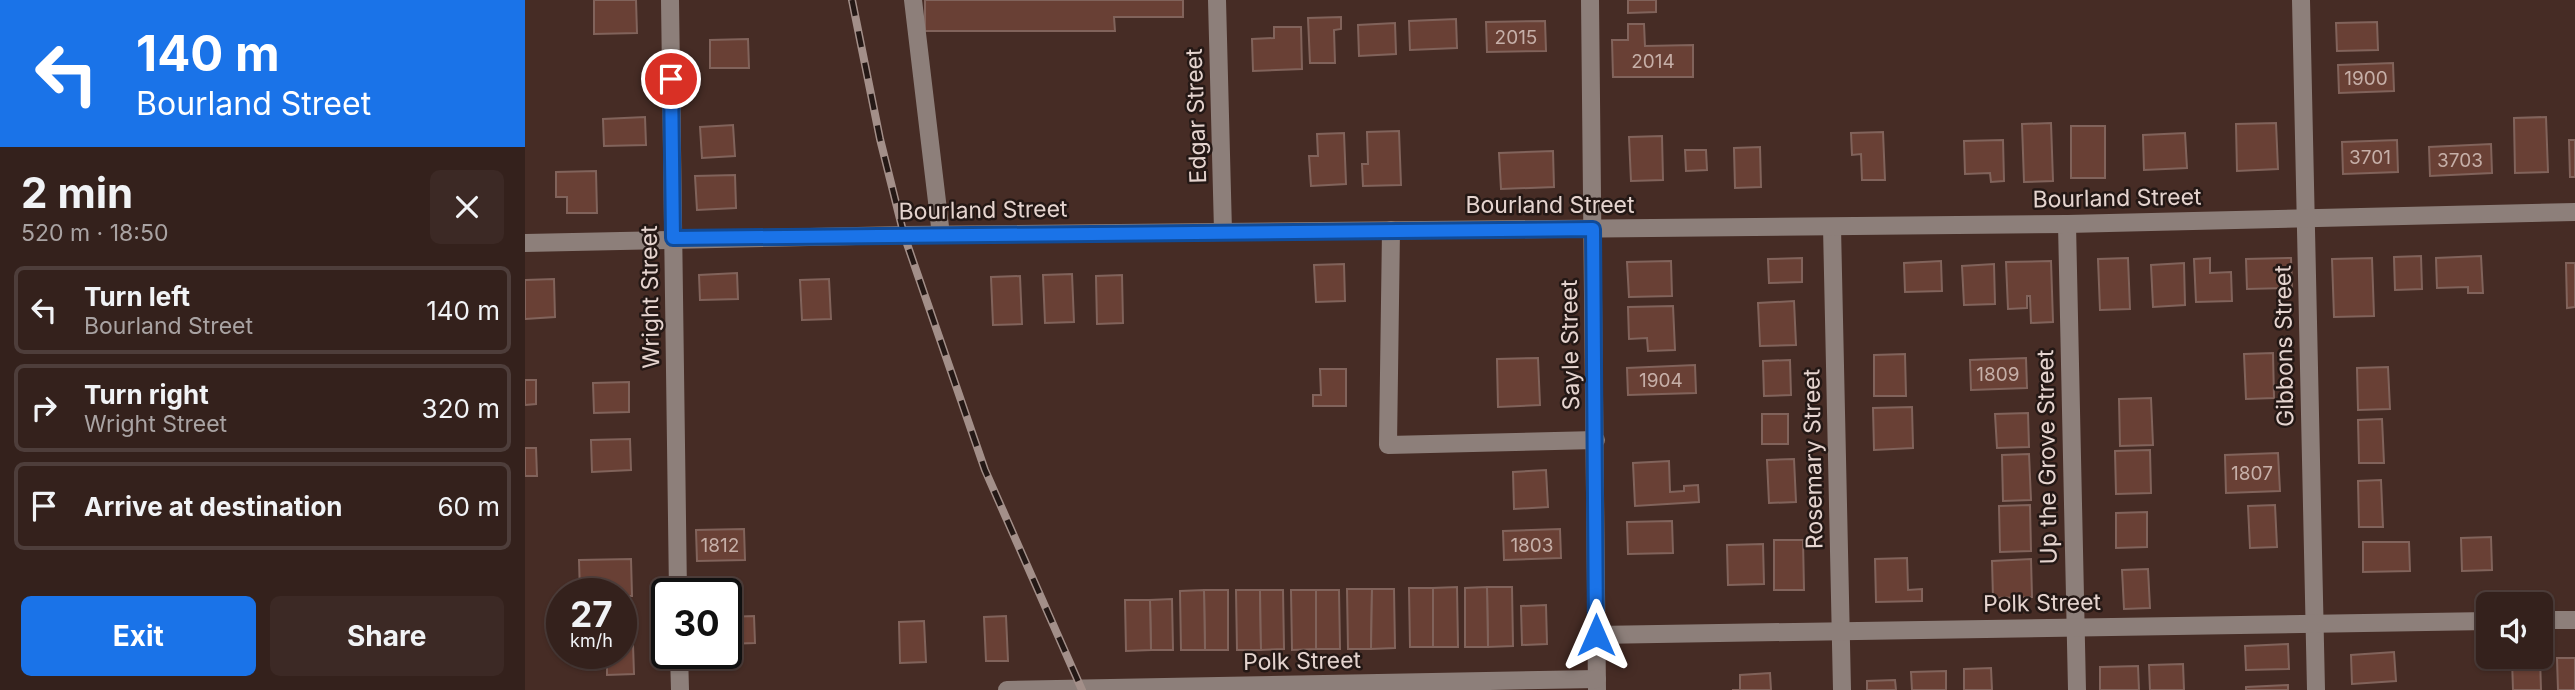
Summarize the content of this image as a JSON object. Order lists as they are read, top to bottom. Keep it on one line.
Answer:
{"streets":{"street":["Edgar Street","Bourland Street","Wright Street","Sayle Street","Gibbons Street","Up the Grove Street","Rosemary Street","Polk Street"]},"crossings":[["Edgar Street","Bourland Street"],["Bourland Street","Wright Street"],["Bourland Street","Sayle Street"],["Bourland Street","Gibbons Street"],["Bourland Street","Up the Grove Street"],["Bourland Street","Rosemary Street"],["Sayle Street","Polk Street"],["Gibbons Street","Polk Street"],["Up the Grove Street","Polk Street"],["Rosemary Street","Polk Street"]],"house_numbers":["2015","2014","1900","3701","3703","1809","1904","1807","1812","1803"],"page":{"turn":["140 m","Bourland Street"],"heading":["2 min","520 m · 18:50"],"list":[{"name":"Turn left","note":"Bourland Street","value":"140 m"},{"name":"Turn right","note":"Wright Street","value":"320 m"},{"name":"Arrive at destination","value":"60 m"}],"speed":"27 km/h","limit":"30","buttons":["Exit","Share"]}}
